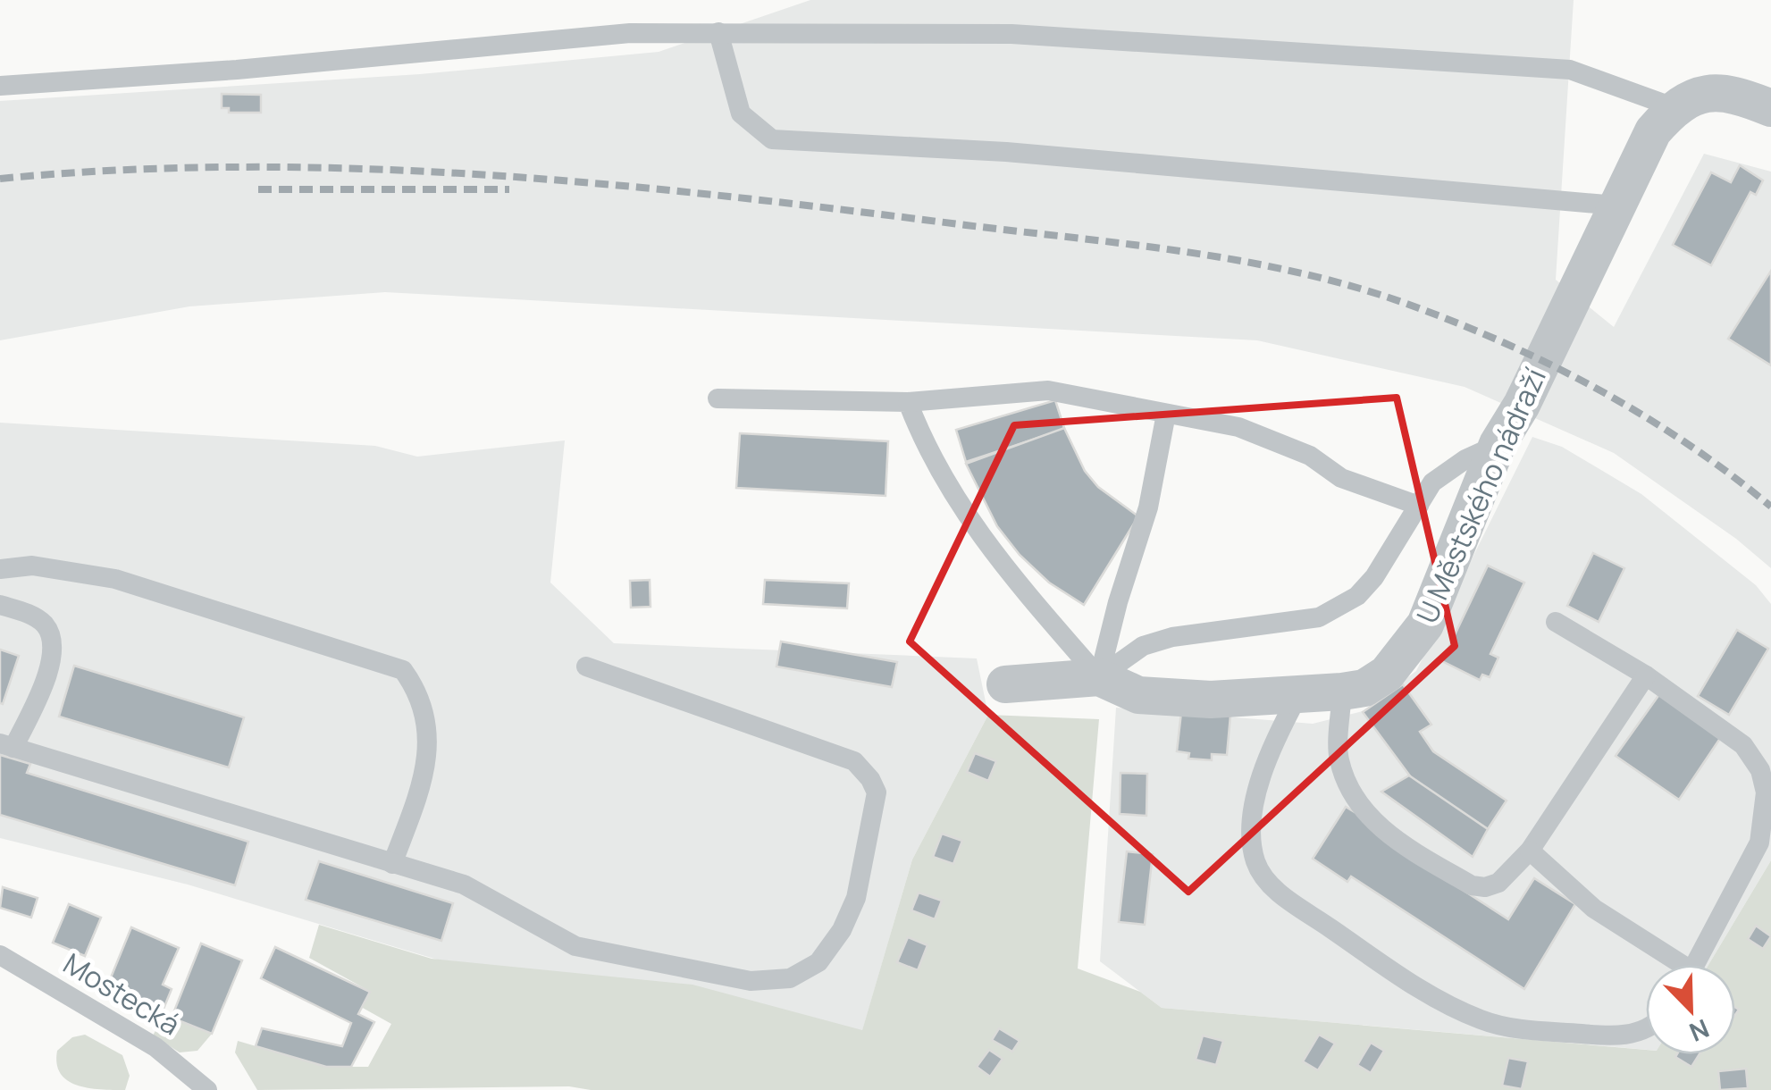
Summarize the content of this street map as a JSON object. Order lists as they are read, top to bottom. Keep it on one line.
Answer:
{"streets":{"street":["U Městského nádraží"],"lane":["Mostecká"]},"north":"bottom right"}
